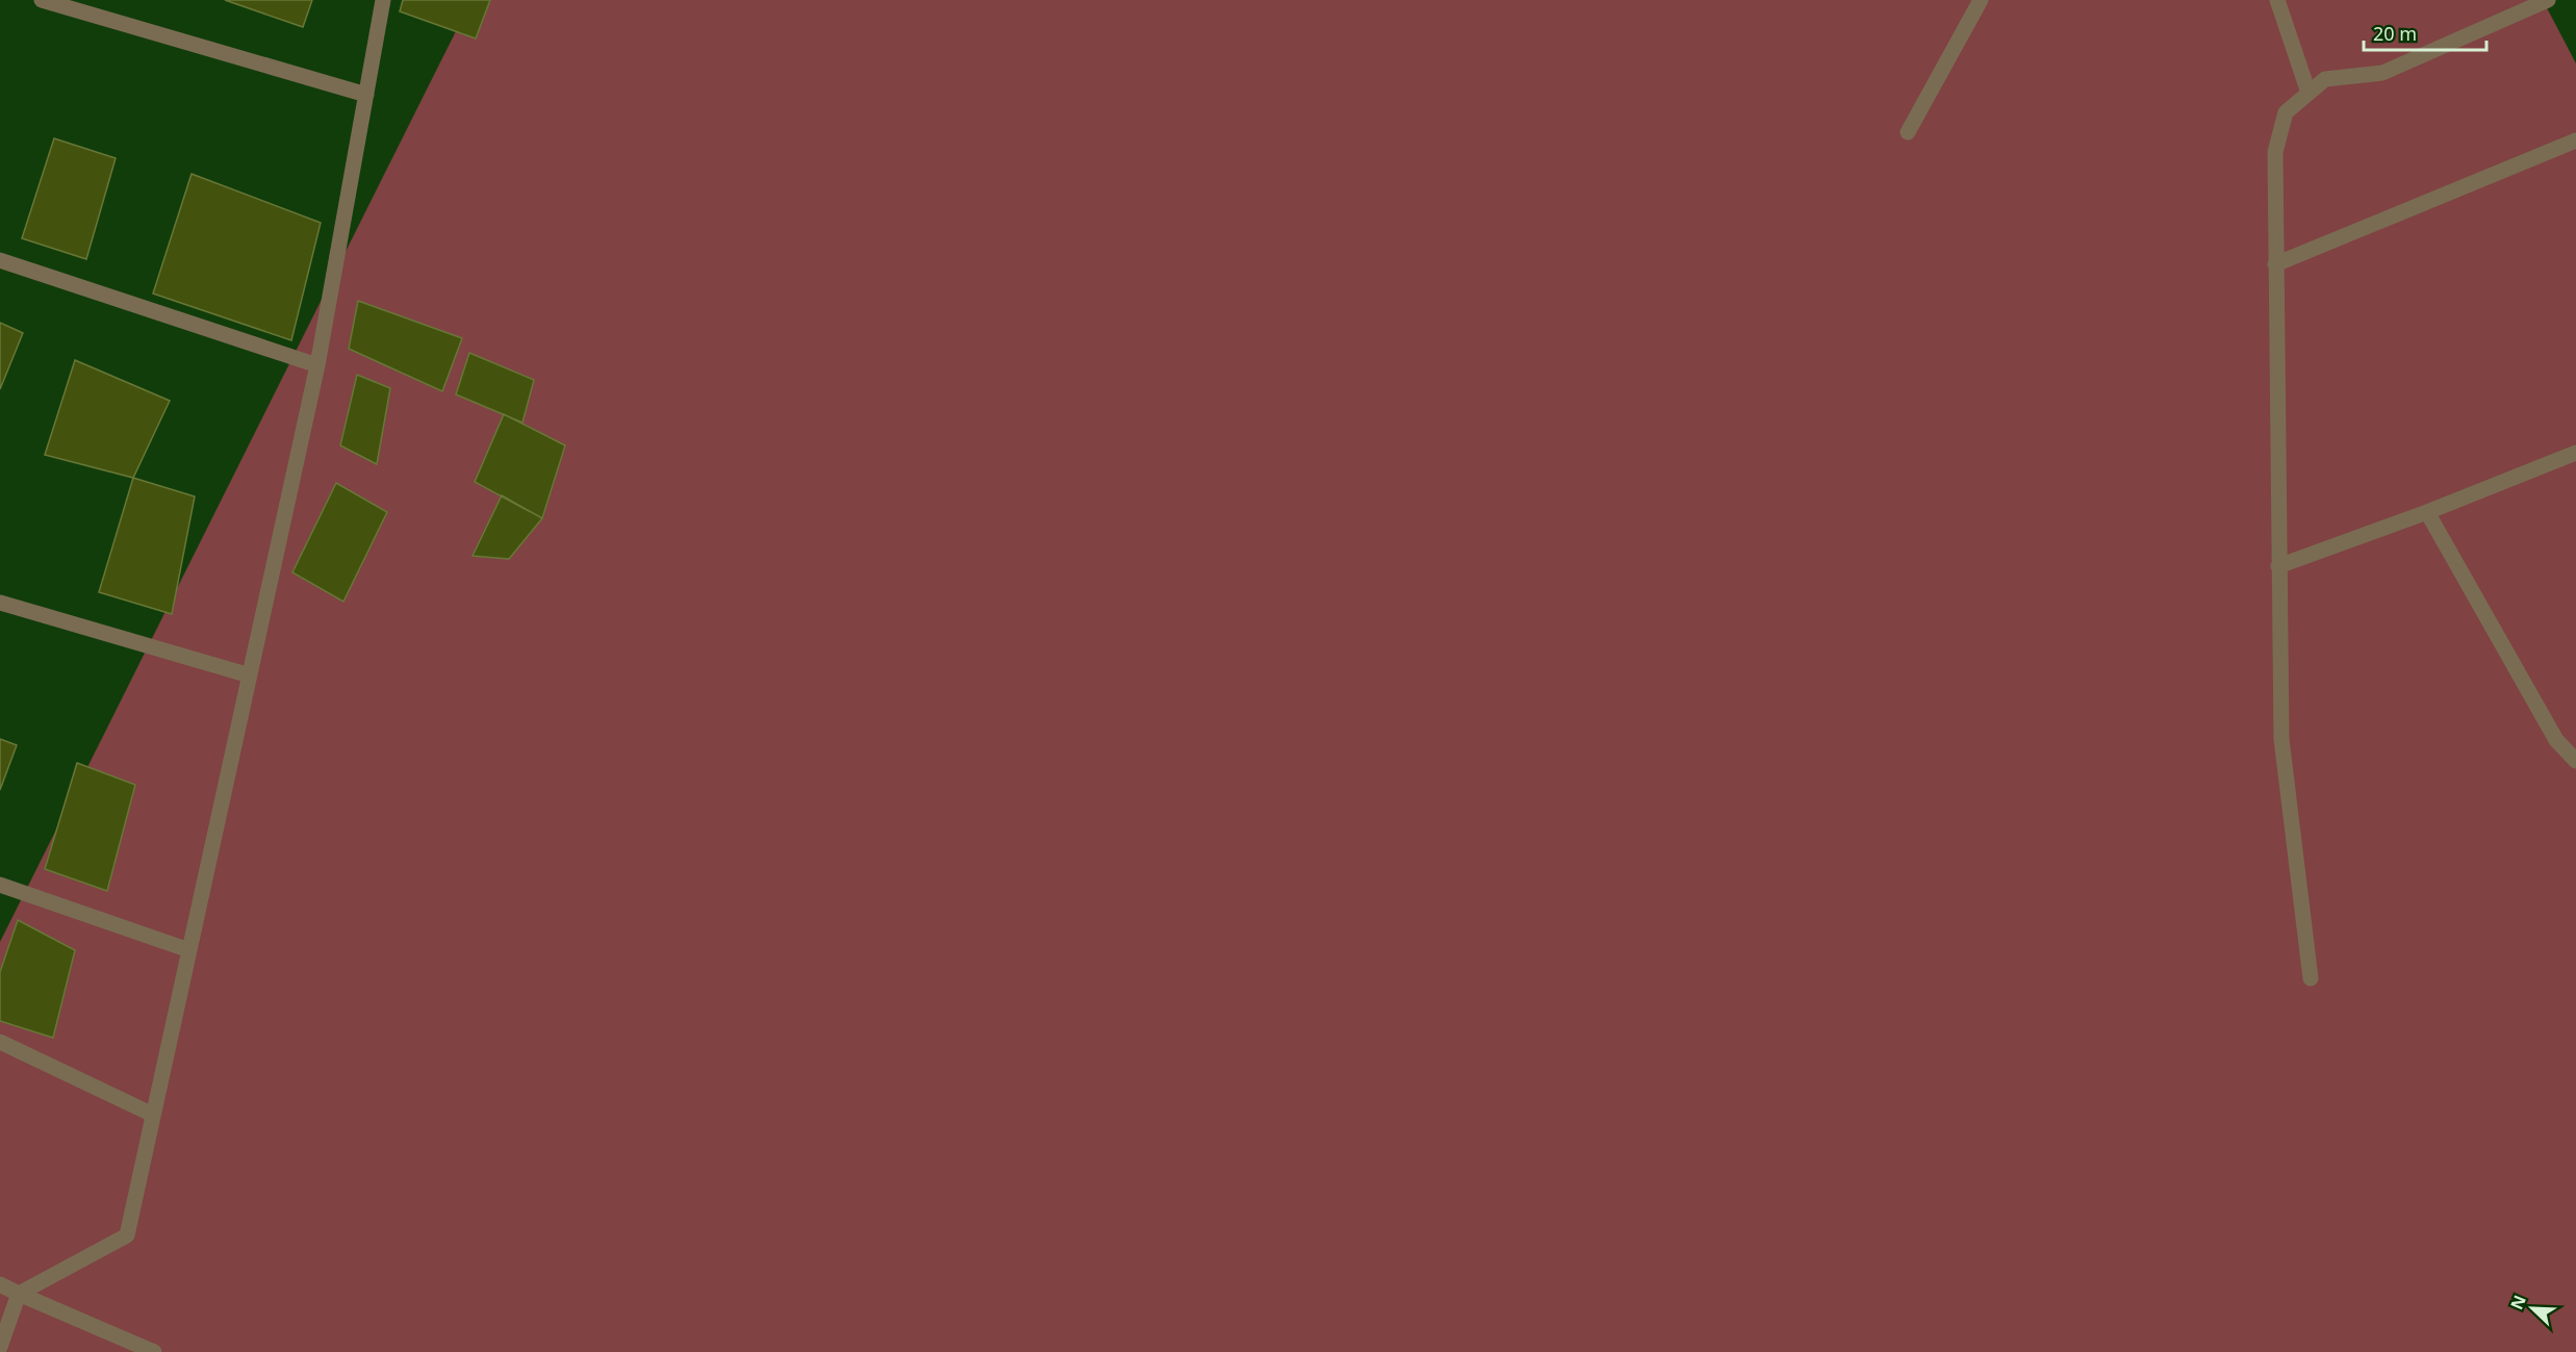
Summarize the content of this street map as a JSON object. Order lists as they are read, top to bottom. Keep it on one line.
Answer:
{"scale_bar":"20 m","north":"top left"}
